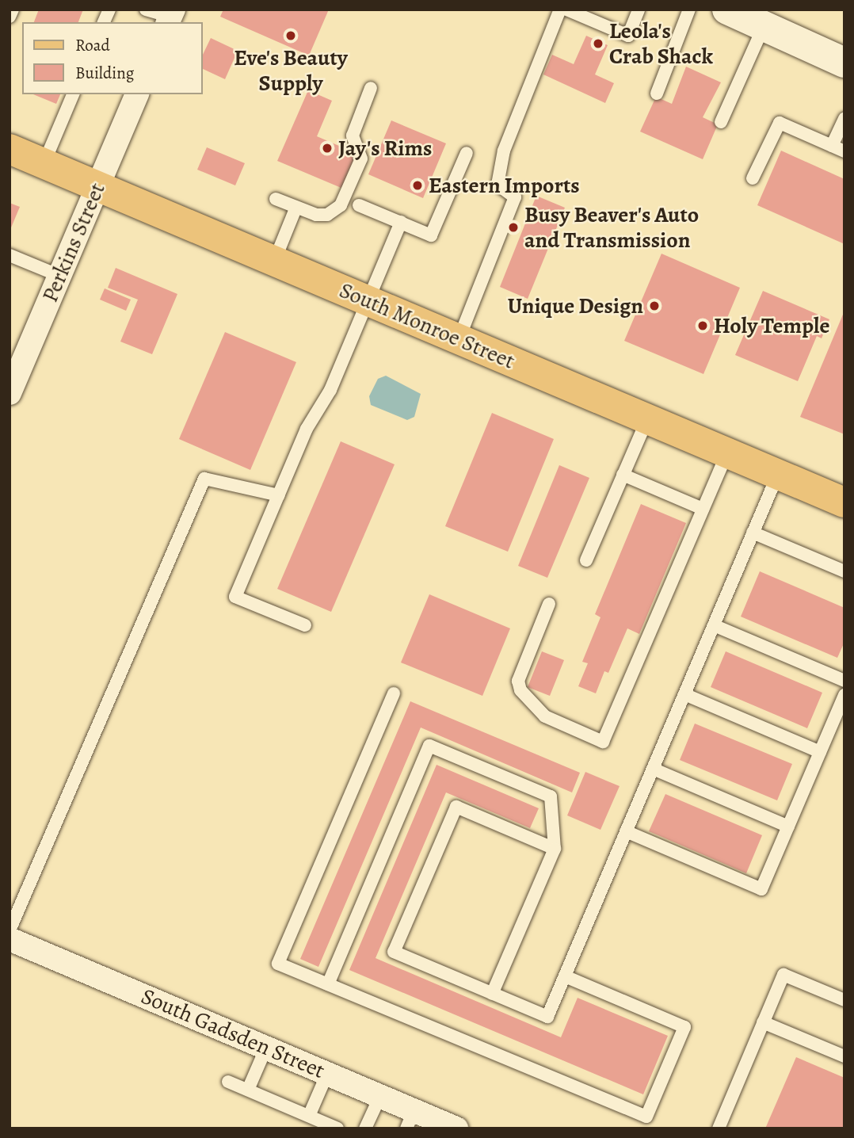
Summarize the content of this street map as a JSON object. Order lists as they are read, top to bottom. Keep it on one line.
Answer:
{"streets":{"main road":["South Monroe Street"],"street":["Perkins Street","South Gadsden Street"]},"crossings":[["Perkins Street","South Monroe Street"]],"places":["Eve's Beauty Supply","Leola's Crab Shack","Jay's Rims","Eastern Imports","Busy Beaver's Auto and Transmission","Unique Design","Holy Temple"],"legend":["Road","Building"]}
